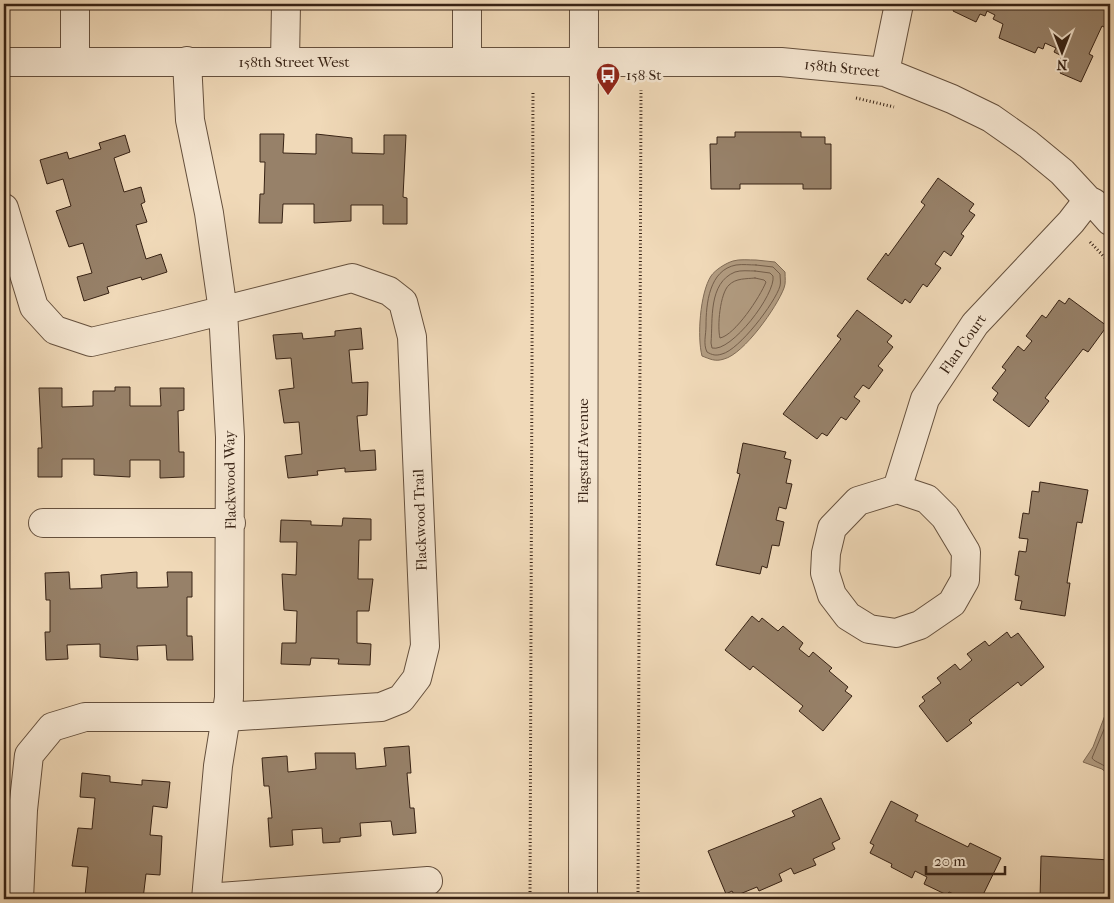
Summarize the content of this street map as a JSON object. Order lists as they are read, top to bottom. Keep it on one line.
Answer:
{"streets":{"street":["158th Street West","158th Street","Flan Court","Flagstaff Avenue","Flackwood Way","Flackwood Trail"]},"crossings":[["158th Street West","158th Street"],["158th Street West","Flagstaff Avenue"],["158th Street West","Flackwood Way"],["158th Street","Flan Court"],["158th Street","Flagstaff Avenue"],["Flackwood Way","Flackwood Trail"]],"places":{"bus stop":["158 St"]},"scale_bar":"20 m","north":"bottom"}
